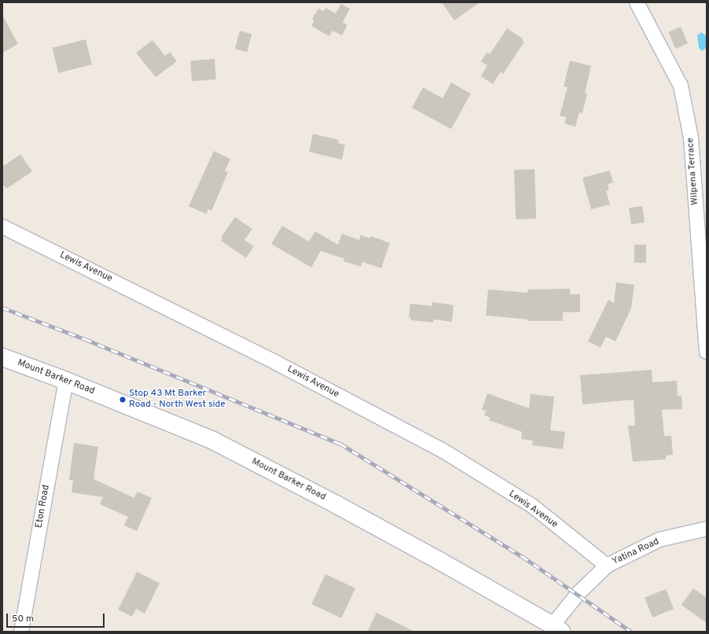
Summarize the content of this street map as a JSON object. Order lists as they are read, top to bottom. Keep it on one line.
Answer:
{"streets":{"main road":["Mount Barker Road"],"street":["Wilpena Terrace","Lewis Avenue","Eton Road","Yatina Road"]},"crossings":[["Lewis Avenue","Yatina Road"],["Mount Barker Road","Eton Road"],["Mount Barker Road","Yatina Road"]],"places":["Stop 43 Mt Barker Road - North West side"],"scale_bar":"50 m"}
